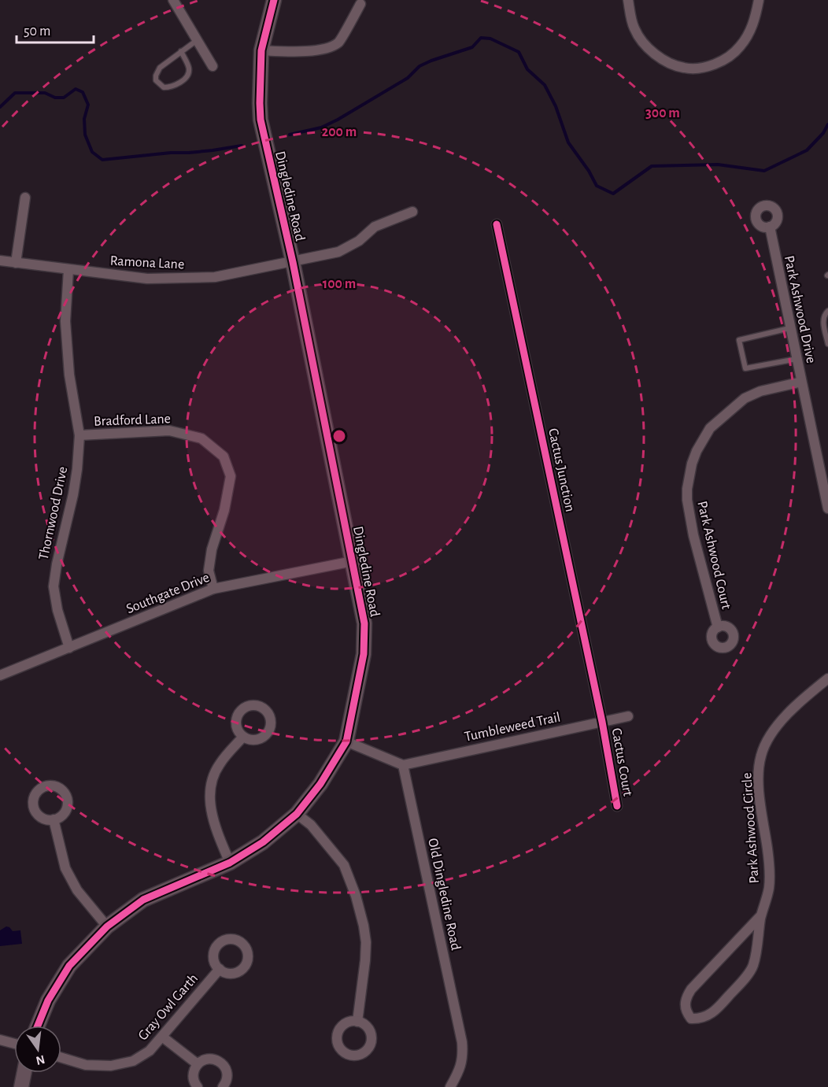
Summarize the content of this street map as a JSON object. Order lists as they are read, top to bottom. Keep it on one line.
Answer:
{"streets":{"street":["Dingledine Road","Ramona Lane","Park Ashwood Drive","Bradford Lane","Cactus Junction","Thornwood Drive","Park Ashwood Court","Southgate Drive","Tumbleweed Trail","Cactus Court","Park Ashwood Circle","Old Dingledine Road","Gray Owl Garth"]},"crossings":[["Dingledine Road","Ramona Lane"],["Dingledine Road","Southgate Drive"],["Ramona Lane","Thornwood Drive"],["Park Ashwood Drive","Park Ashwood Court"],["Bradford Lane","Thornwood Drive"],["Bradford Lane","Southgate Drive"],["Cactus Junction","Tumbleweed Trail"],["Cactus Junction","Cactus Court"],["Thornwood Drive","Southgate Drive"],["Tumbleweed Trail","Cactus Court"],["Tumbleweed Trail","Old Dingledine Road"]],"scale_bar":"50 m","north":"bottom","rings":["300 m","200 m","100 m"]}
